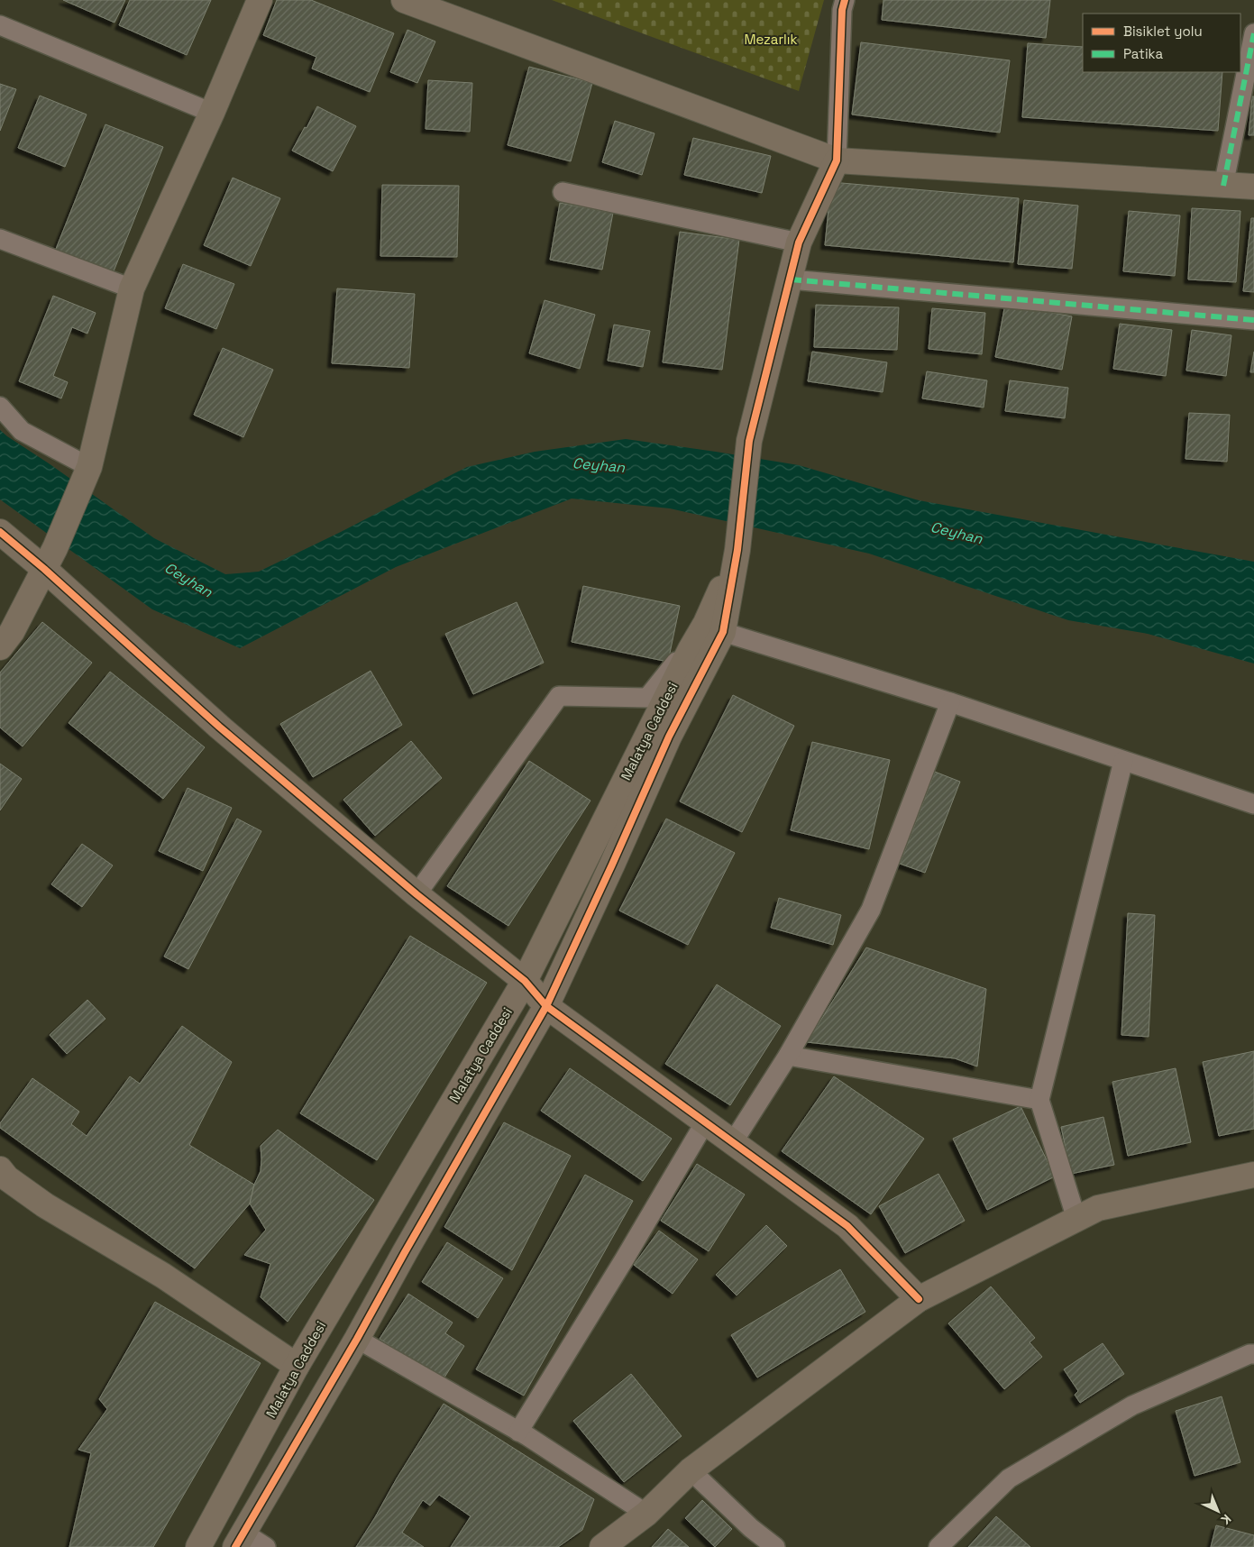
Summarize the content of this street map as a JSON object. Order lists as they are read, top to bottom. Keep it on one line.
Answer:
{"streets":{"street":["Malatya Caddesi"]},"water":["Ceyhan"],"parks":["Mezarlık"],"legend":["Bisiklet yolu","Patika"],"north":"bottom right"}
